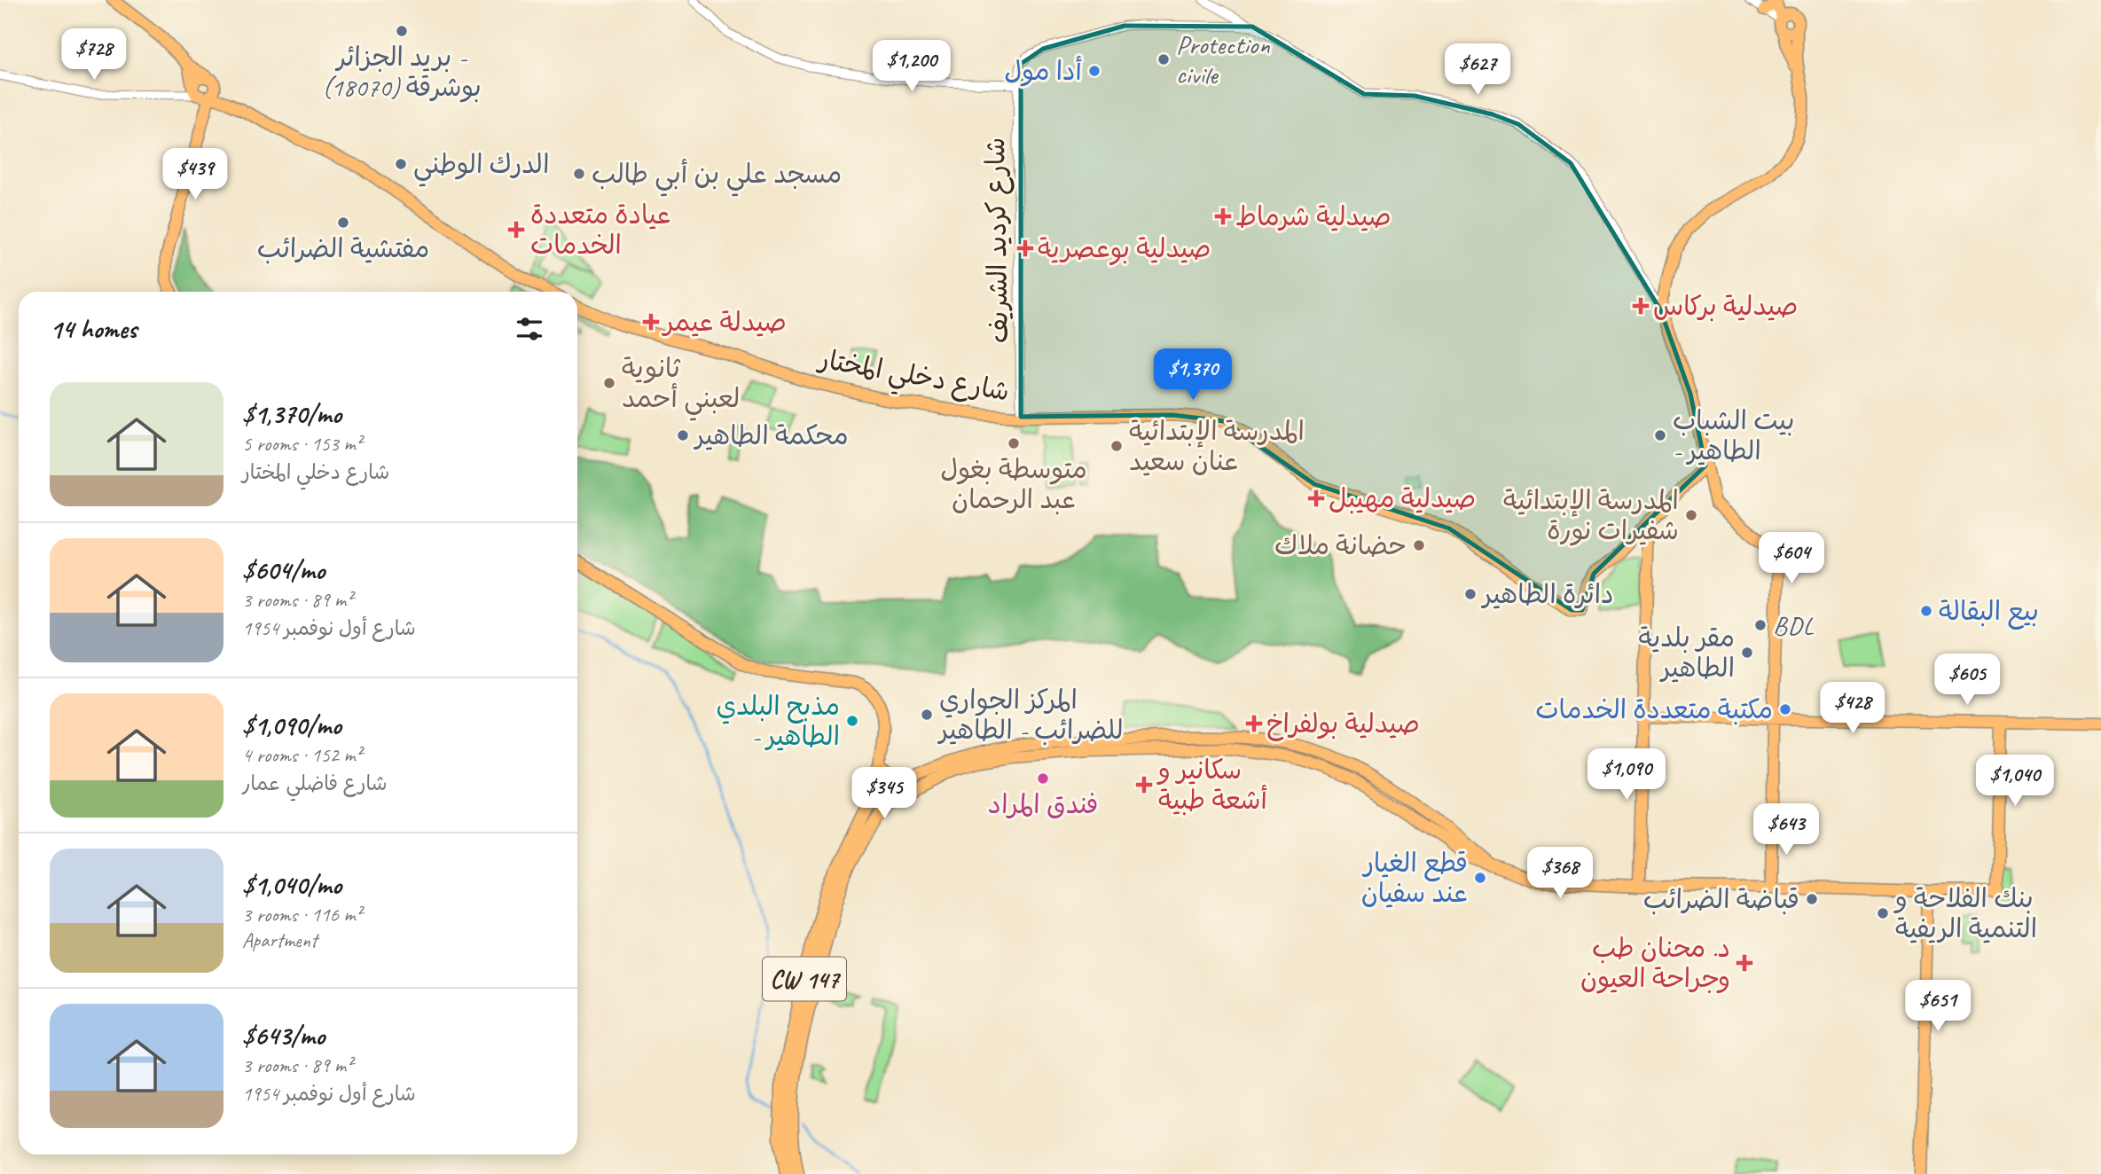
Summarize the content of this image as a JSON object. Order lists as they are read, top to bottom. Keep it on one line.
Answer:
{"streets":{"highway":["CW 147"],"main road":["شارع دخلي المختار"],"street":["شارع كرديد الشريف"]},"crossings":[["شارع كرديد الشريف","شارع دخلي المختار"]],"places":{"other":["بريد الجزائر - بوشرقة (18070)","Protection civile","أدا مول","الدرك الوطني","مسجد علي بن أبي طالب","مفتشية الضرائب","ثانوية لعبني أحمد","محكمة الطاهير","بيت الشباب - الطاهير","متوسطة بغول عبد الرحمان","المدرسة الإبتدائية عنان سعيد","المدرسة الإبتدائية شفيرات نورة","حضانة ملاك","دائرة الطاهير","بيع البقالة","BDL","مقر بلدية الطاهير","مكتبة متعددة الخدمات","المركز الجواري للضرائب - الطاهير","مذبح البلدي - الطاهير","فندق المراد","قطع الغيار عند سفيان","قباضة الضرائب","بنك الفلاحة و التنمية الريفية"],"health":["صيدلية شرماط","عيادة متعددة الخدمات","صيدلية بوعصرية","صيدلية بركاس","صيدلة عيمر","صيدلية مهيبل","صيدلية بولفراخ","سكانير و أشعة طبية","د. محنان طب وجراحة العيون"]},"page":{"price":["$728","$1,200","$627","$439","$1,370","$604","$605","$428","$1,090","$1,040","$345","$643","$368","$651"],"heading":"14 homes","list":[{"name":"$1,370/mo","note":"5 rooms · 153 m² · شارع دخلي المختار"},{"name":"$604/mo","note":"3 rooms · 89 m² · شارع أول نوفمبر 1954"},{"name":"$1,090/mo","note":"4 rooms · 152 m² · شارع فاضلي عمار"},{"name":"$1,040/mo","note":"3 rooms · 116 m² · Apartment"},{"name":"$643/mo","note":"3 rooms · 89 m² · شارع أول نوفمبر 1954"}]}}
